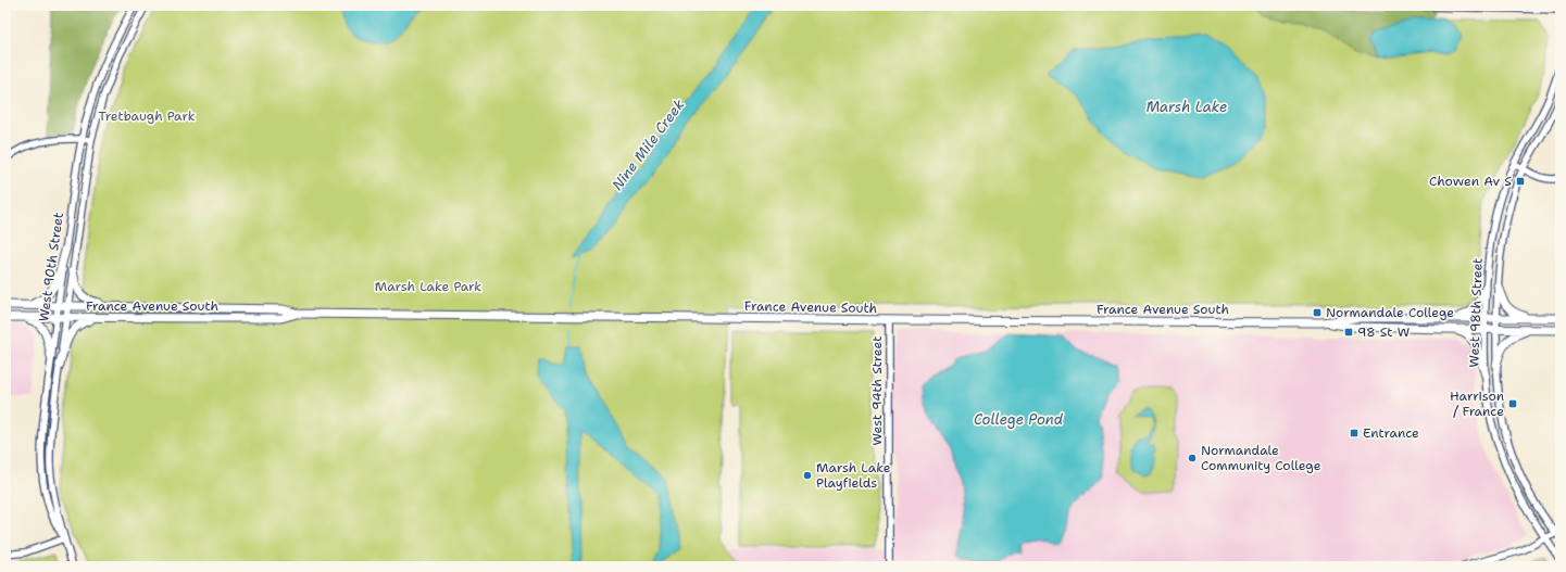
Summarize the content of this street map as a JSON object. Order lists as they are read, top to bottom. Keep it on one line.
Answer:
{"streets":{"main road":["France Avenue South"],"street":["West 90th Street","West 98th Street","West 94th Street"]},"crossings":[["West 90th Street","France Avenue South"],["France Avenue South","West 98th Street"],["France Avenue South","West 94th Street"]],"water":["Marsh Lake","Nine Mile Creek","College Pond"],"parks":["Tretbaugh Park","Marsh Lake Park"],"places":{"transit":["Chowen Av S","Normandale College","98 St W","Harrison / France","Entrance"],"other":["Normandale Community College","Marsh Lake Playfields"]}}
